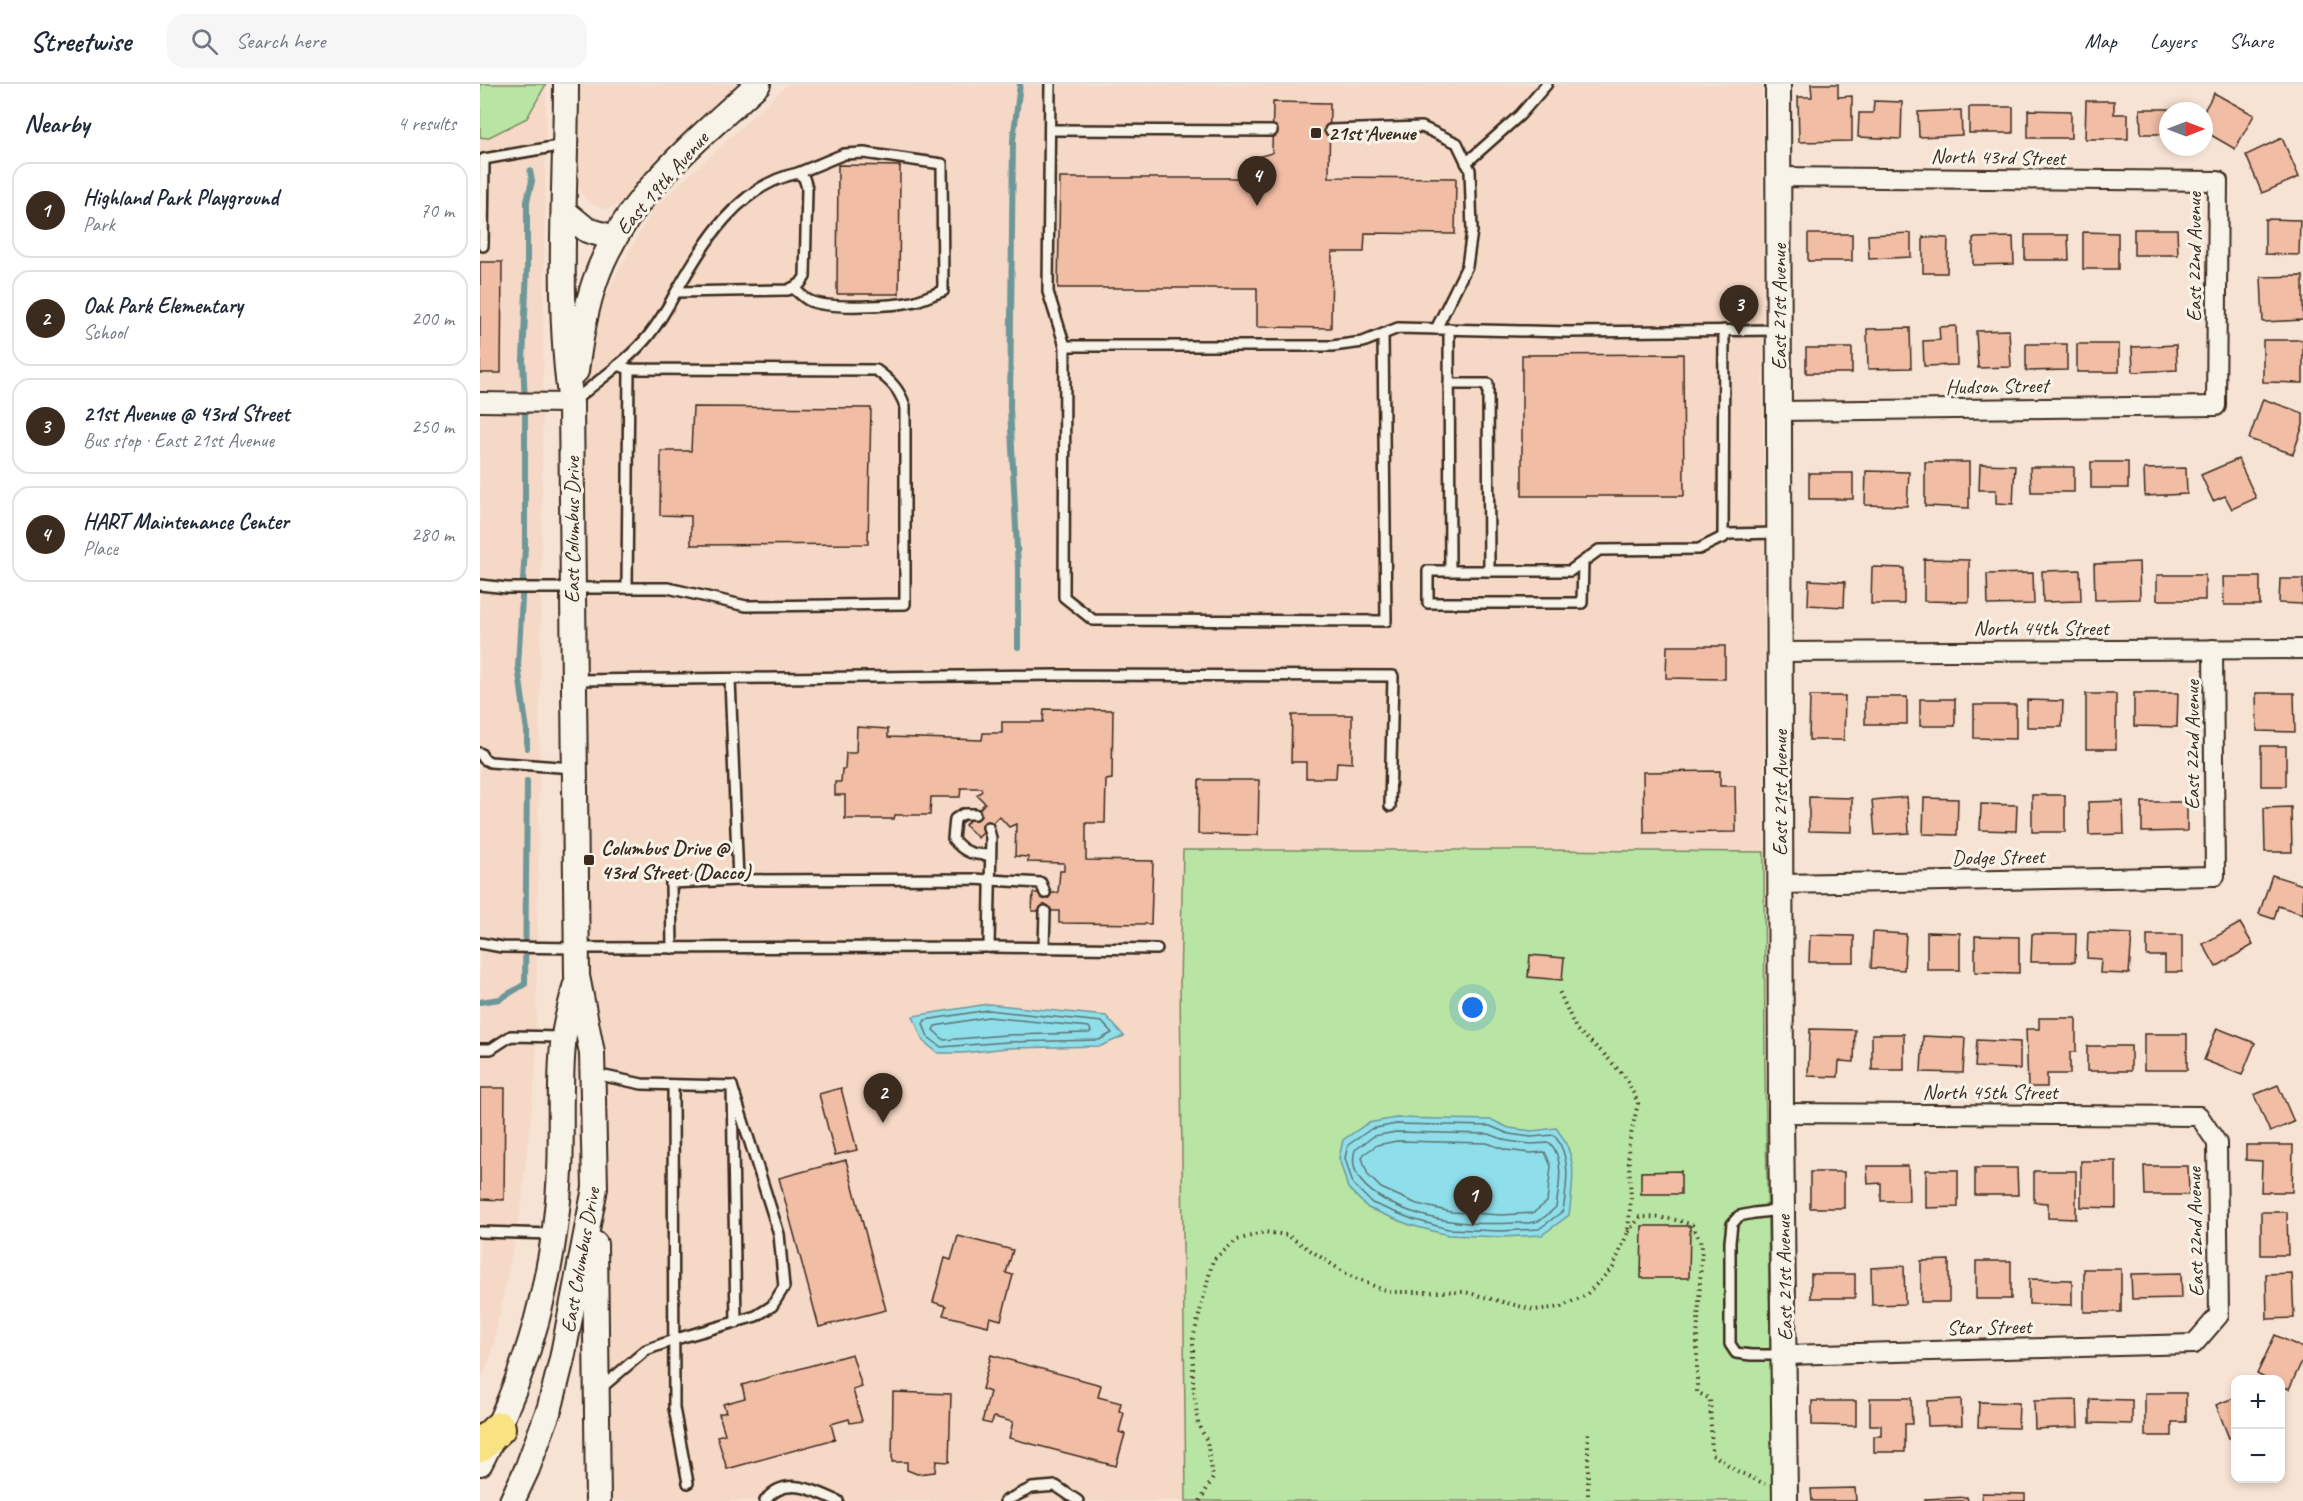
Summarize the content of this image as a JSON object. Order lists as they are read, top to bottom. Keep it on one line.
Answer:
{"streets":{"main road":["East 19th Avenue","East 21st Avenue","East Columbus Drive"],"street":["North 43rd Street","East 22nd Avenue","Hudson Street","North 44th Street","Dodge Street","North 45th Street","Star Street"]},"crossings":[["North 43rd Street","East 22nd Avenue"],["North 43rd Street","East 21st Avenue"],["East 19th Avenue","East Columbus Drive"],["East 22nd Avenue","Hudson Street"],["East 22nd Avenue","North 44th Street"],["East 22nd Avenue","Dodge Street"],["East 22nd Avenue","North 45th Street"],["East 22nd Avenue","Star Street"],["East 21st Avenue","Hudson Street"],["East 21st Avenue","North 44th Street"],["East 21st Avenue","Dodge Street"],["East 21st Avenue","North 45th Street"],["East 21st Avenue","Star Street"]],"places":{"transit":["21st Avenue","Columbus Drive @ 43rd Street (Dacco)"]},"north":"right","page":{"header":"Streetwise","search":"Search here","nav":["Map","Layers","Share"],"heading":["Nearby","4 results"],"pins":["4","3","2","1"],"list":[{"mark":"1","name":"Highland Park Playground","note":"Park","value":"70 m"},{"mark":"2","name":"Oak Park Elementary","note":"School","value":"200 m"},{"mark":"3","name":"21st Avenue @ 43rd Street","note":"Bus stop · East 21st Avenue","value":"250 m"},{"mark":"4","name":"HART Maintenance Center","note":"Place","value":"280 m"}],"map_buttons":["+","−"]}}
